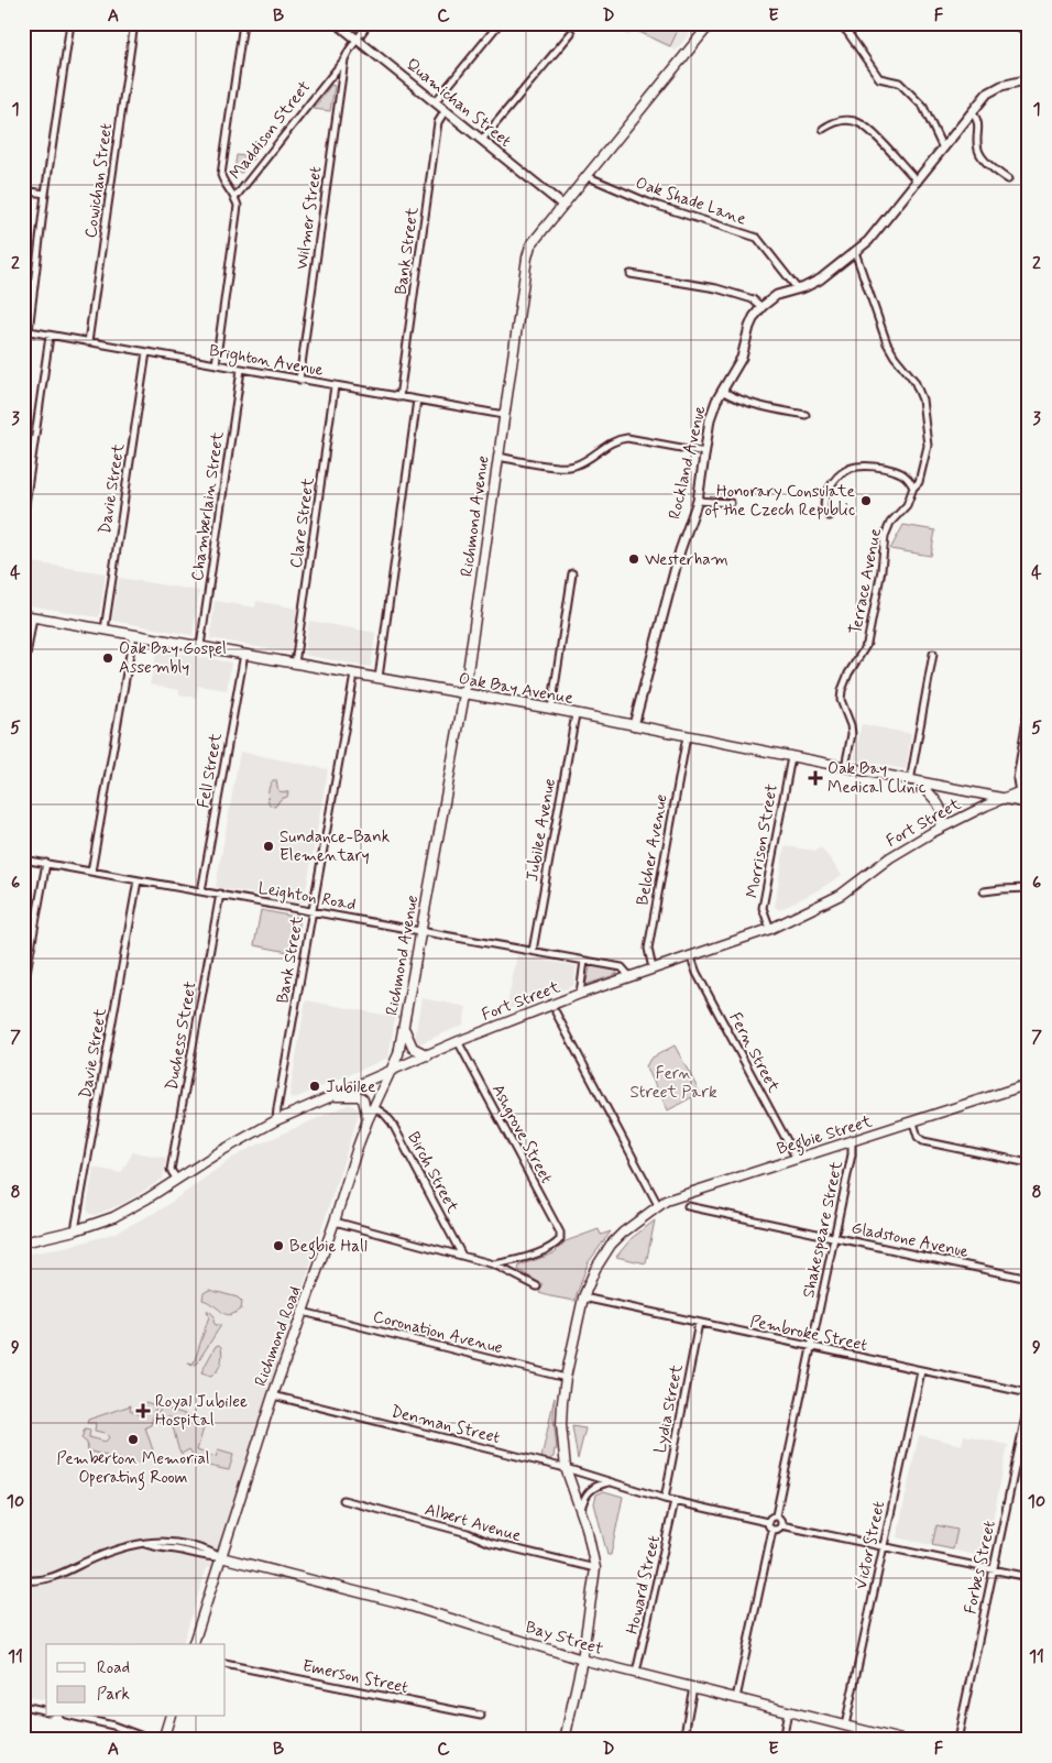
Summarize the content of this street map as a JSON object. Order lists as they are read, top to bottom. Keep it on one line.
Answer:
{"streets":{"main road":["Richmond Avenue","Oak Bay Avenue","Fort Street","Begbie Street","Richmond Road","Bay Street"],"street":["Quamichan Street","Maddison Street","Cowichan Street","Oak Shade Lane","Wilmer Street","Bank Street","Brighton Avenue","Rockland Avenue","Davie Street","Chamberlain Street","Clare Street","Terrace Avenue","Fell Street","Jubilee Avenue","Morrison Street","Belcher Avenue","Leighton Road","Duchess Street","Fern Street","Ashgrove Street","Birch Street","Shakespeare Street","Gladstone Avenue","Coronation Avenue","Pembroke Street","Lydia Street","Denman Street","Albert Avenue","Victor Street","Forbes Street","Howard Street","Emerson Street"]},"crossings":[["Quamichan Street","Maddison Street"],["Quamichan Street","Bank Street"],["Quamichan Street","Richmond Avenue"],["Maddison Street","Wilmer Street"],["Maddison Street","Brighton Avenue"],["Cowichan Street","Brighton Avenue"],["Oak Shade Lane","Richmond Avenue"],["Wilmer Street","Brighton Avenue"],["Bank Street","Brighton Avenue"],["Bank Street","Oak Bay Avenue"],["Bank Street","Fort Street"],["Bank Street","Leighton Road"],["Brighton Avenue","Davie Street"],["Brighton Avenue","Chamberlain Street"],["Brighton Avenue","Richmond Avenue"],["Brighton Avenue","Clare Street"],["Rockland Avenue","Oak Bay Avenue"],["Davie Street","Oak Bay Avenue"],["Davie Street","Fort Street"],["Davie Street","Leighton Road"],["Chamberlain Street","Oak Bay Avenue"],["Richmond Avenue","Oak Bay Avenue"],["Richmond Avenue","Fort Street"],["Richmond Avenue","Leighton Road"],["Richmond Avenue","Richmond Road"],["Clare Street","Oak Bay Avenue"],["Terrace Avenue","Oak Bay Avenue"],["Oak Bay Avenue","Fell Street"],["Oak Bay Avenue","Fort Street"],["Oak Bay Avenue","Jubilee Avenue"],["Oak Bay Avenue","Morrison Street"],["Oak Bay Avenue","Belcher Avenue"],["Fell Street","Leighton Road"],["Fort Street","Morrison Street"],["Fort Street","Belcher Avenue"],["Fort Street","Leighton Road"],["Fort Street","Duchess Street"],["Fort Street","Fern Street"],["Fort Street","Ashgrove Street"],["Fort Street","Richmond Road"],["Jubilee Avenue","Leighton Road"],["Leighton Road","Duchess Street"],["Fern Street","Begbie Street"],["Begbie Street","Shakespeare Street"],["Begbie Street","Coronation Avenue"],["Begbie Street","Pembroke Street"],["Begbie Street","Denman Street"],["Begbie Street","Albert Avenue"],["Birch Street","Richmond Road"],["Shakespeare Street","Gladstone Avenue"],["Shakespeare Street","Pembroke Street"],["Shakespeare Street","Denman Street"],["Coronation Avenue","Richmond Road"],["Pembroke Street","Lydia Street"],["Pembroke Street","Victor Street"],["Richmond Road","Denman Street"],["Richmond Road","Bay Street"],["Lydia Street","Denman Street"],["Denman Street","Howard Street"],["Victor Street","Bay Street"],["Howard Street","Bay Street"]],"parks":["Fern Street Park"],"places":{"other":["Honorary Consulate of the Czech Republic","Westerham","Oak Bay Gospel Assembly","Sundance-Bank Elementary","Jubilee","Begbie Hall","Pemberton Memorial Operating Room"],"health":["Oak Bay Medical Clinic","Royal Jubilee Hospital"]},"legend":["Road","Park"],"grid":{"columns":["A","B","C","D","E","F"],"rows":["1","2","3","4","5","6","7","8","9","10","11"]}}
